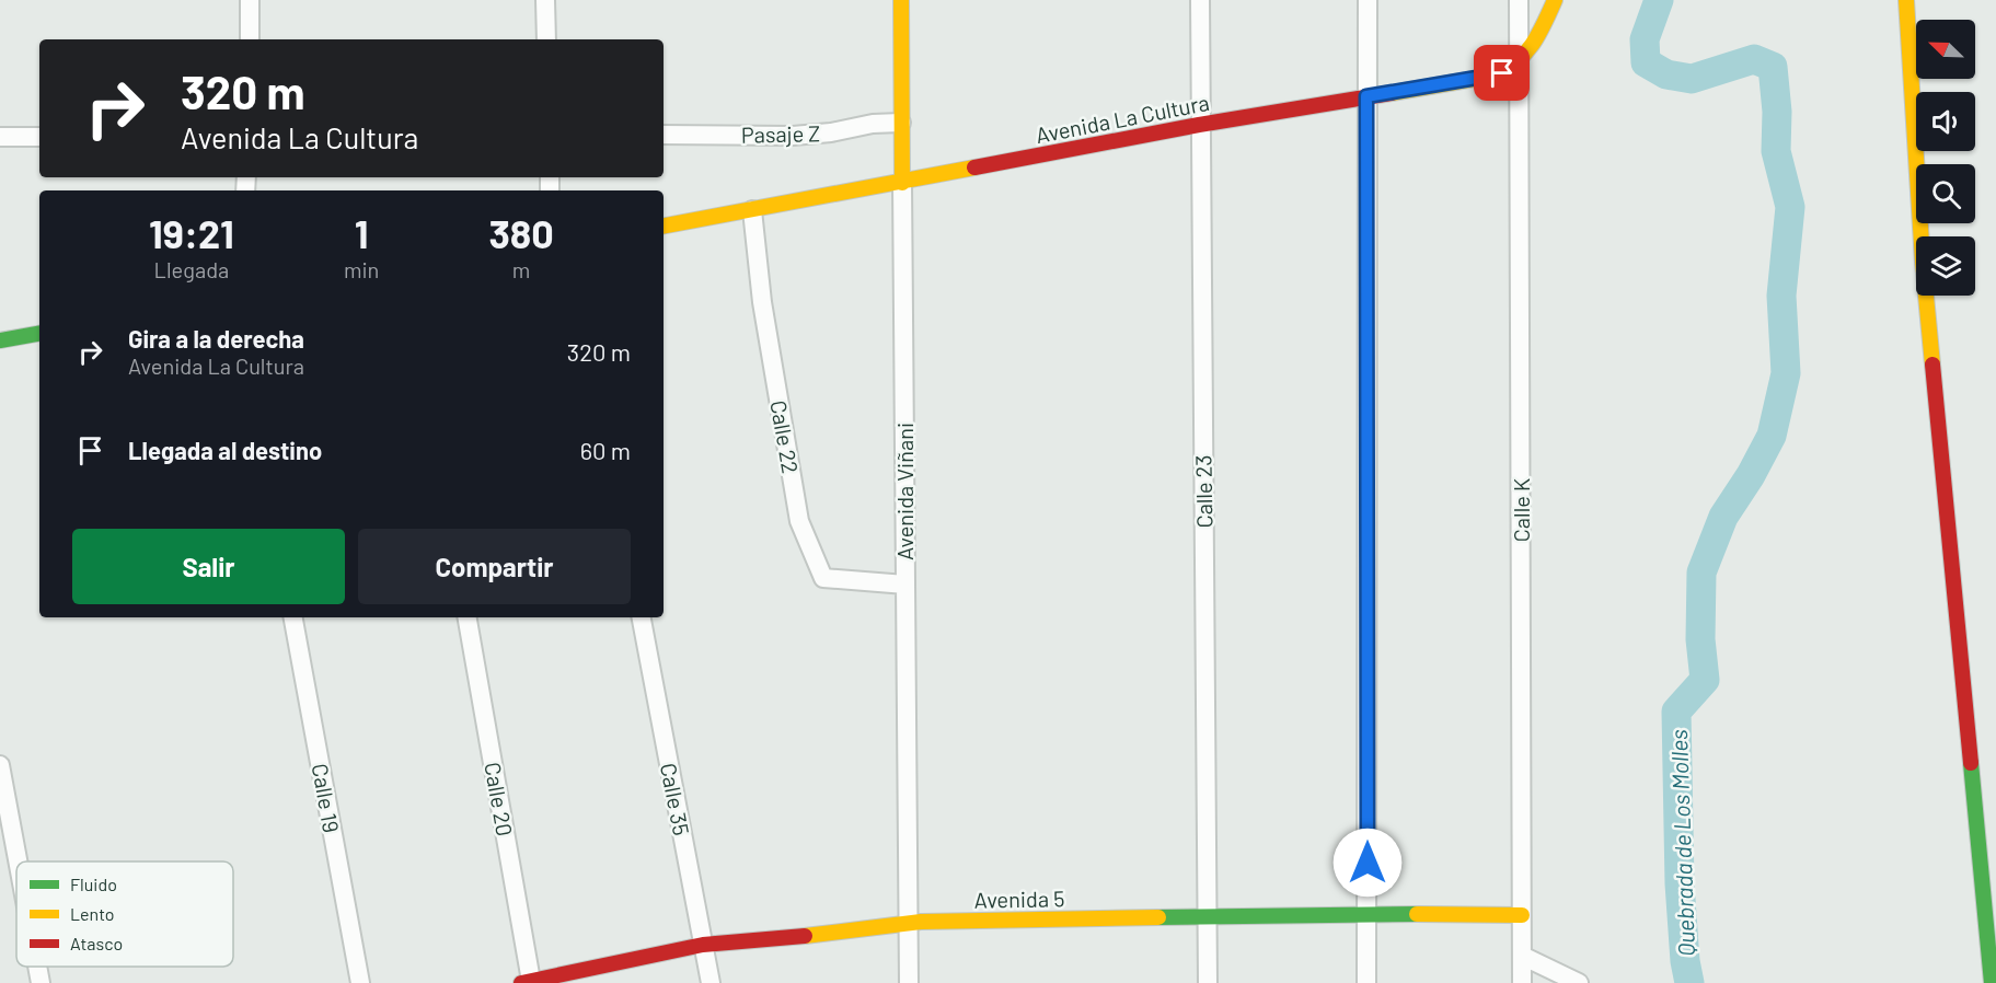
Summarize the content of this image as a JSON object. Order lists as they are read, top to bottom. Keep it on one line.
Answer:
{"streets":{"street":["Avenida La Cultura","Pasaje Z","Calle 22","Avenida Viñani","Calle 23","Calle K","Calle 19","Calle 20","Calle 35","Avenida 5"]},"crossings":[["Avenida La Cultura","Calle 22"],["Avenida La Cultura","Avenida Viñani"],["Avenida La Cultura","Calle 23"],["Avenida La Cultura","Calle K"],["Pasaje Z","Avenida Viñani"],["Calle 22","Avenida Viñani"],["Avenida Viñani","Avenida 5"],["Calle 23","Avenida 5"],["Calle K","Avenida 5"],["Calle 20","Avenida 5"],["Calle 35","Avenida 5"]],"water":["Quebrada de Los Molles"],"legend":["Fluido","Lento","Atasco"],"north":"top left","page":{"turn":["320 m","Avenida La Cultura"],"eta":["19:21","Llegada","1","min","380","m"],"list":[{"name":"Gira a la derecha","note":"Avenida La Cultura","value":"320 m"},{"name":"Llegada al destino","value":"60 m"}],"buttons":["Salir","Compartir"]}}
